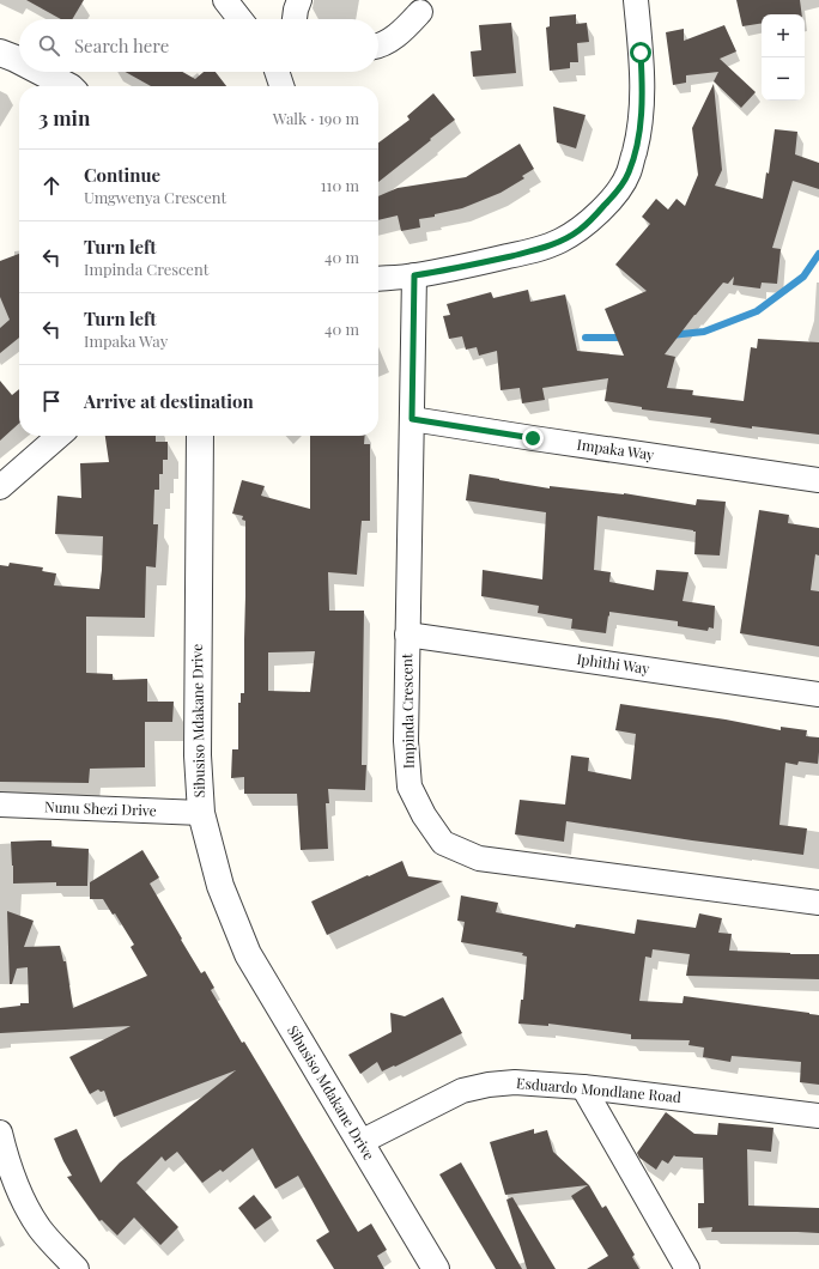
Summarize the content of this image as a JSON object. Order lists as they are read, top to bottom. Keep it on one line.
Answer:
{"streets":{"street":["Impaka Way","Iphithi Way","Impinda Crescent","Sibusiso Mdakane Drive","Nunu Shezi Drive","Esduardo Mondlane Road"]},"crossings":[["Impaka Way","Impinda Crescent"],["Iphithi Way","Impinda Crescent"],["Sibusiso Mdakane Drive","Nunu Shezi Drive"],["Sibusiso Mdakane Drive","Esduardo Mondlane Road"]],"page":{"map_buttons":["+","−"],"search":"Search here","heading":["3 min","Walk · 190 m"],"list":[["Continue","Umgwenya Crescent","110 m"],["Turn left","Impinda Crescent","40 m"],["Turn left","Impaka Way","40 m"],"Arrive at destination"]}}
